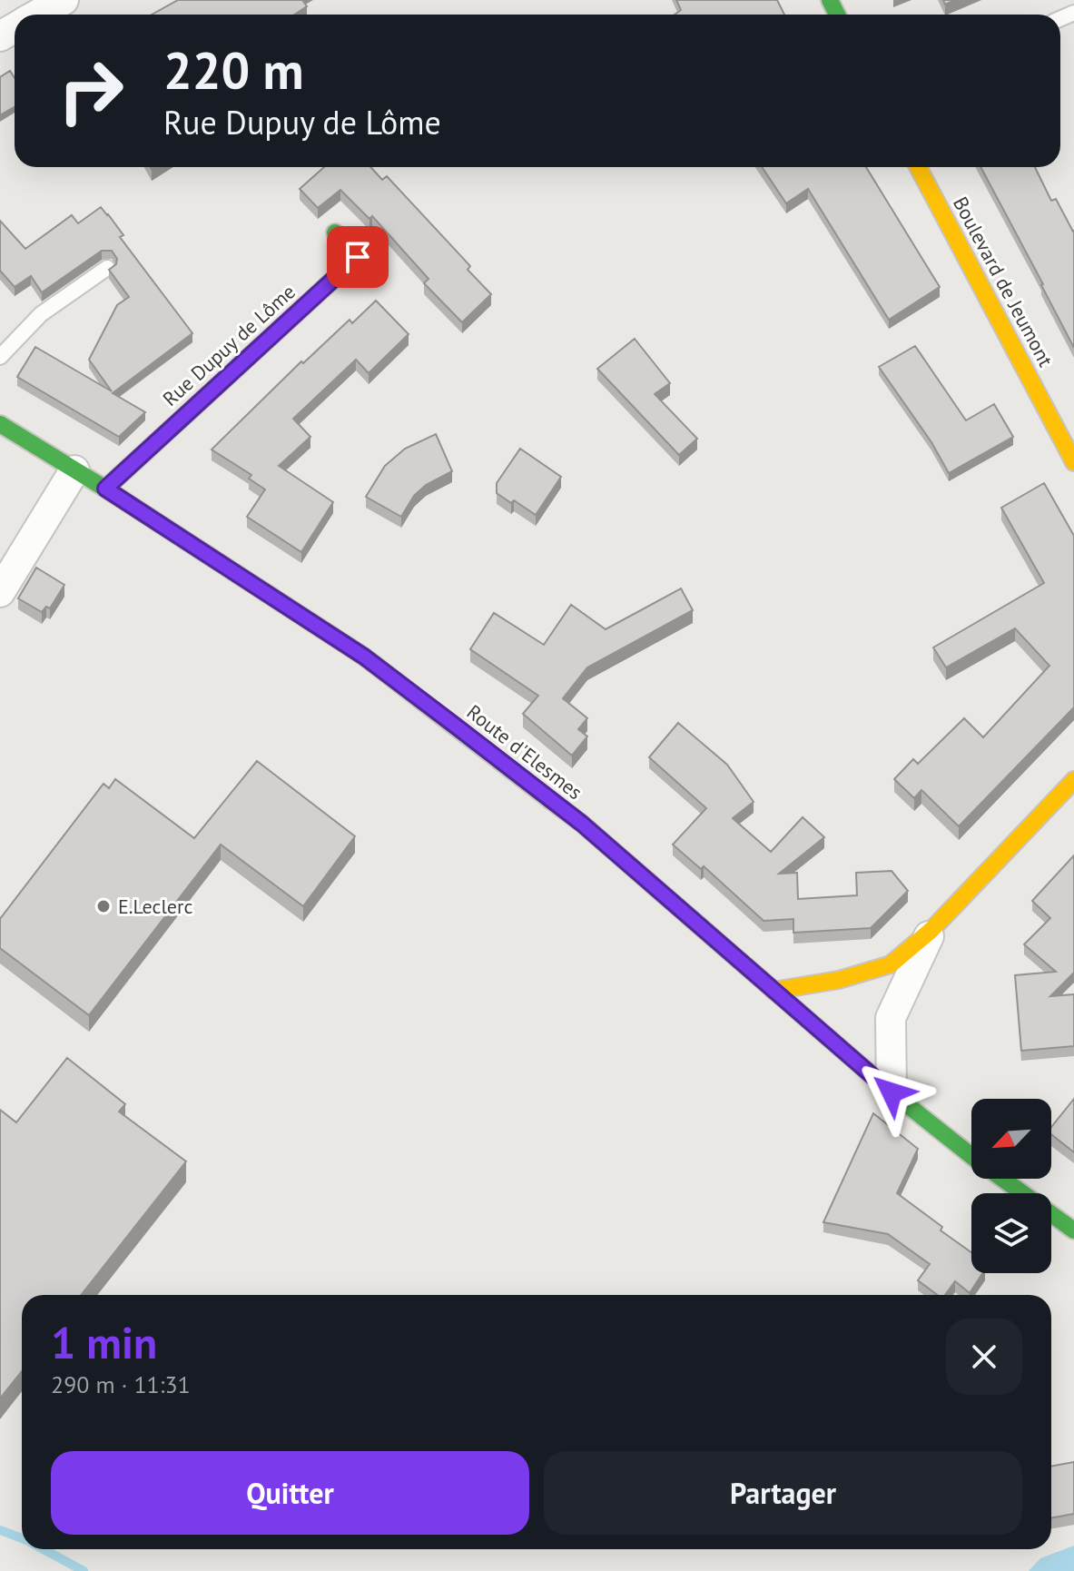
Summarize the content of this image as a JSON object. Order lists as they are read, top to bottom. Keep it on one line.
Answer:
{"streets":{"street":["Boulevard de Jeumont","Rue Dupuy de Lôme","Route d'Elesmes"]},"crossings":[["Rue Dupuy de Lôme","Route d'Elesmes"]],"places":["E.Leclerc"],"north":"bottom left","page":{"turn":["220 m","Rue Dupuy de Lôme"],"heading":["1 min","290 m · 11:31"],"buttons":["Quitter","Partager"]}}
